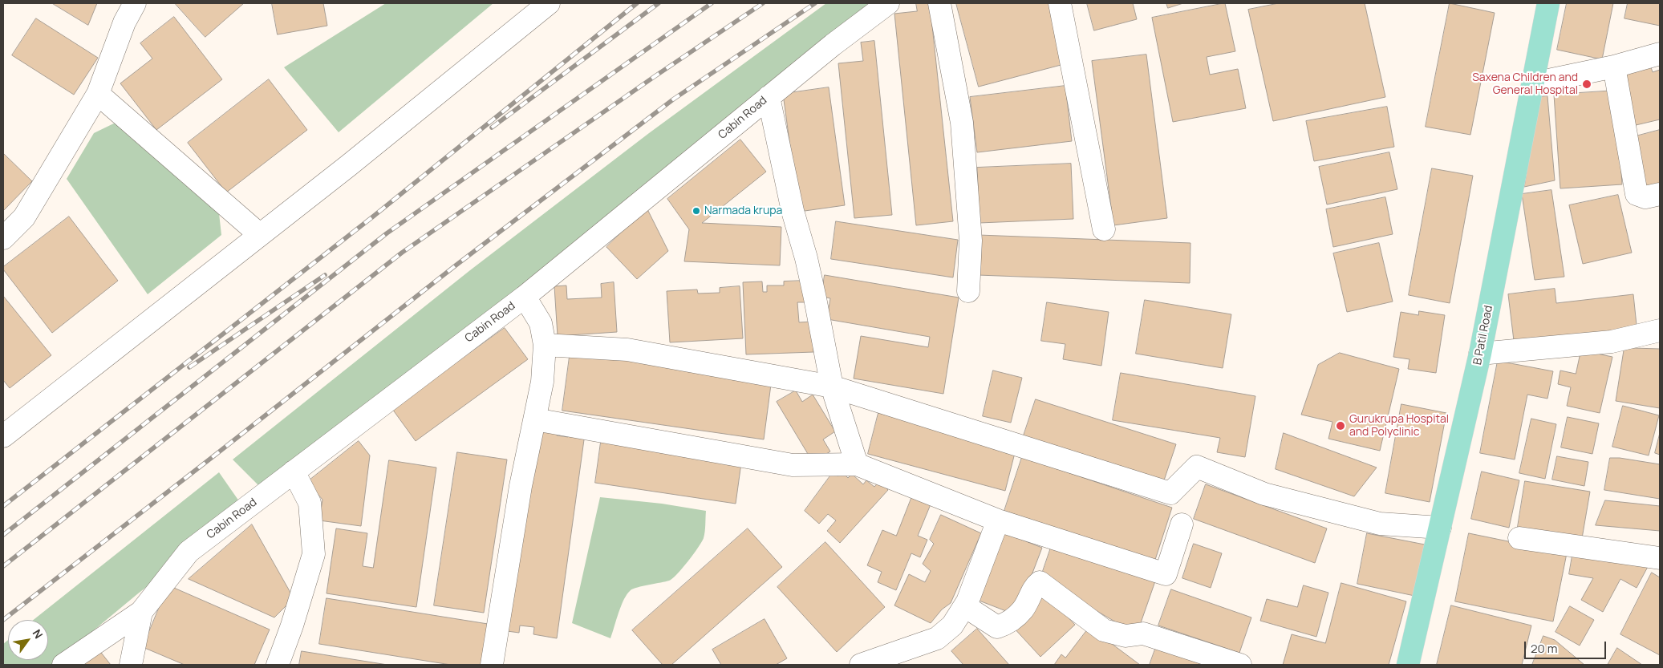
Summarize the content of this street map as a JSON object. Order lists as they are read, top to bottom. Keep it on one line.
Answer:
{"streets":{"main road":["B Patil Road"],"street":["Cabin Road"]},"places":["Saxena Children and General Hospital","Narmada krupa","Gurukrupa Hospital and Polyclinic"],"scale_bar":"20 m","north":"top right"}
